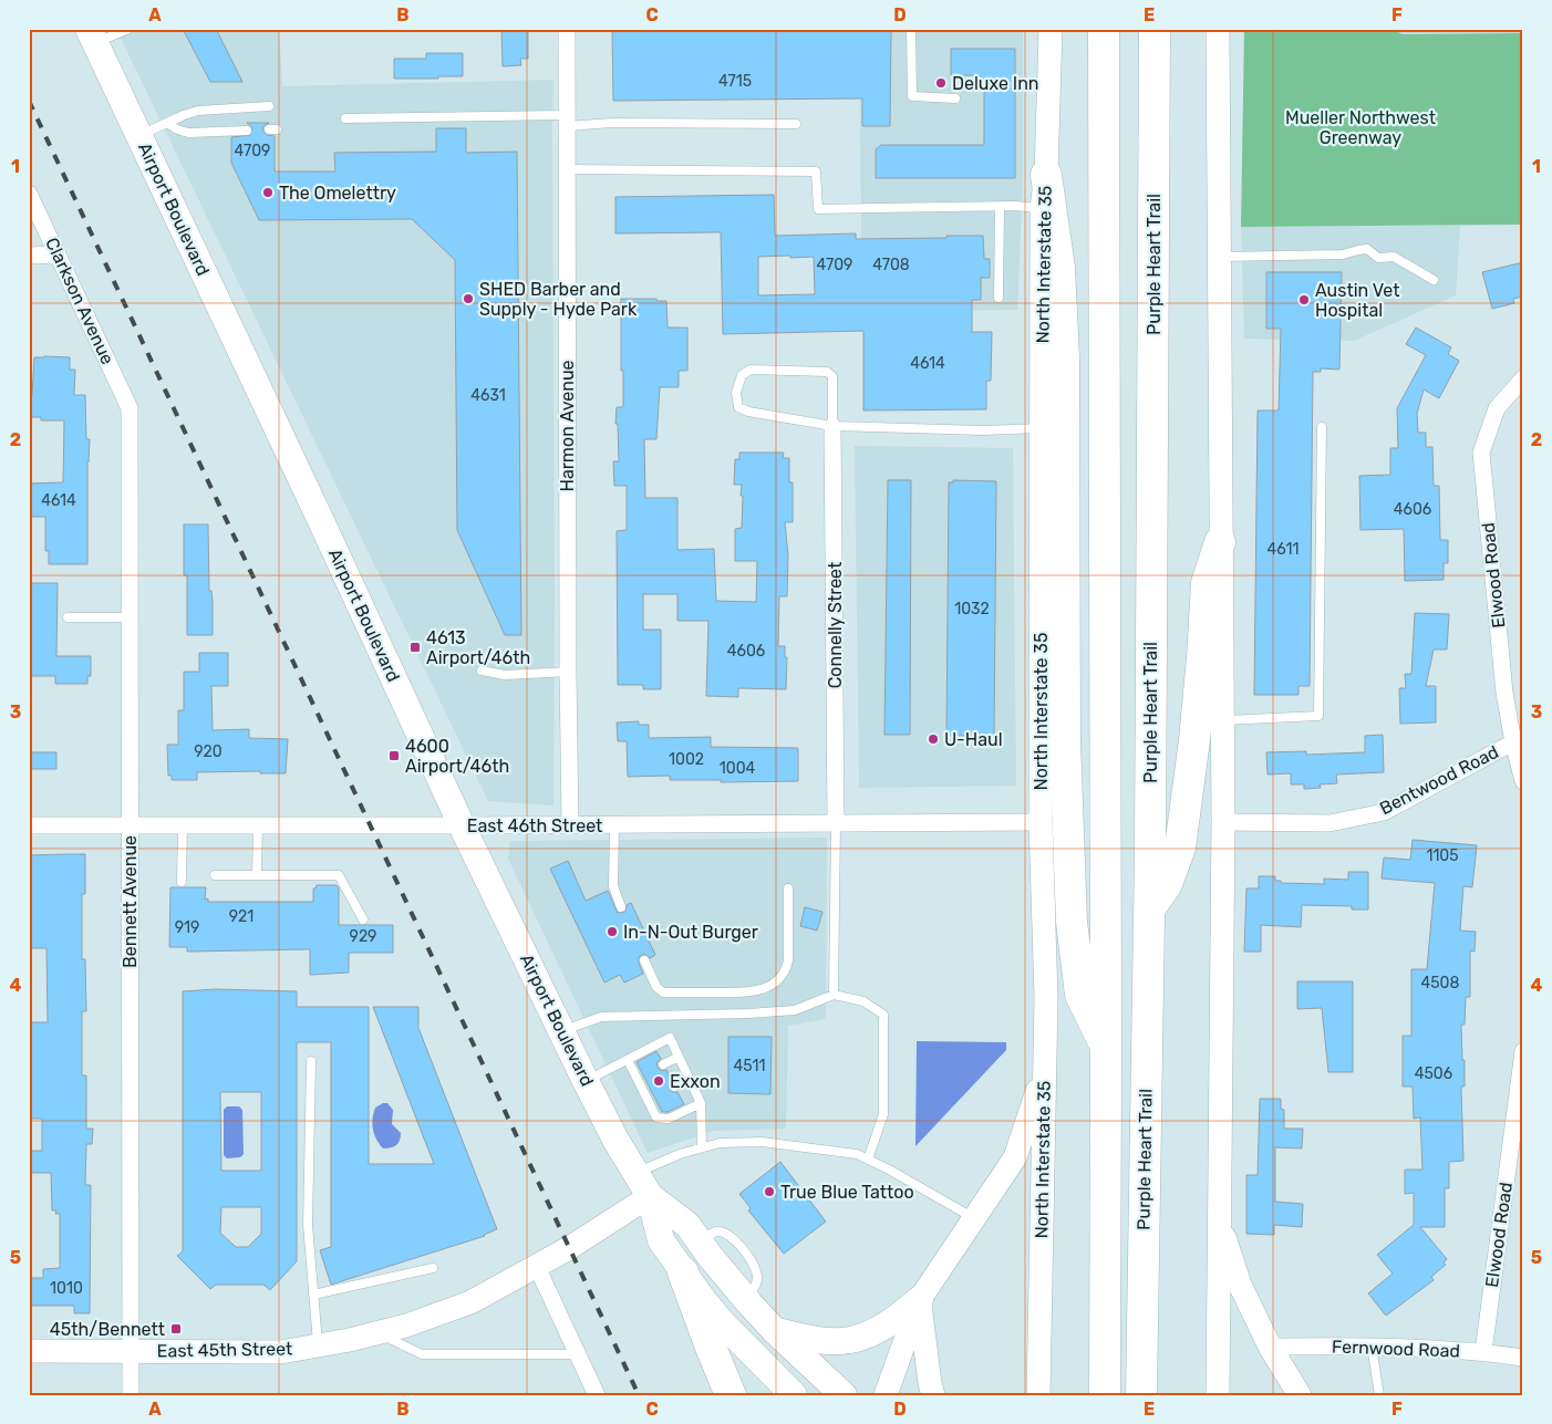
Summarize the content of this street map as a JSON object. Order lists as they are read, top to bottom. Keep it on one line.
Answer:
{"streets":{"highway":["Purple Heart Trail"],"main road":["Airport Boulevard","North Interstate 35","East 45th Street"],"street":["Clarkson Avenue","Harmon Avenue","Elwood Road","Connelly Street","Bentwood Road","East 46th Street","Bennett Avenue","Fernwood Road"]},"crossings":[["Airport Boulevard","East 46th Street"],["Airport Boulevard","East 45th Street"],["North Interstate 35","East 46th Street"],["Clarkson Avenue","Bennett Avenue"],["Harmon Avenue","East 46th Street"],["Elwood Road","Bentwood Road"],["Elwood Road","Fernwood Road"],["Connelly Street","East 46th Street"],["East 46th Street","Bennett Avenue"],["Bennett Avenue","East 45th Street"]],"parks":["Mueller Northwest Greenway"],"places":{"other":["Deluxe Inn","The Omelettry","SHED Barber and Supply - Hyde Park","Austin Vet Hospital","U-Haul","In-N-Out Burger","Exxon","True Blue Tattoo"],"transit":["4613 Airport/46th","4600 Airport/46th","45th/Bennett"]},"house_numbers":["4715","4709","4709","4708","4614","4631","4614","4606","4611","1032","4606","920","1002","1004","1105","921","919","929","4508","4511","4506","1010"],"grid":{"columns":["A","B","C","D","E","F"],"rows":["1","2","3","4","5"]}}
